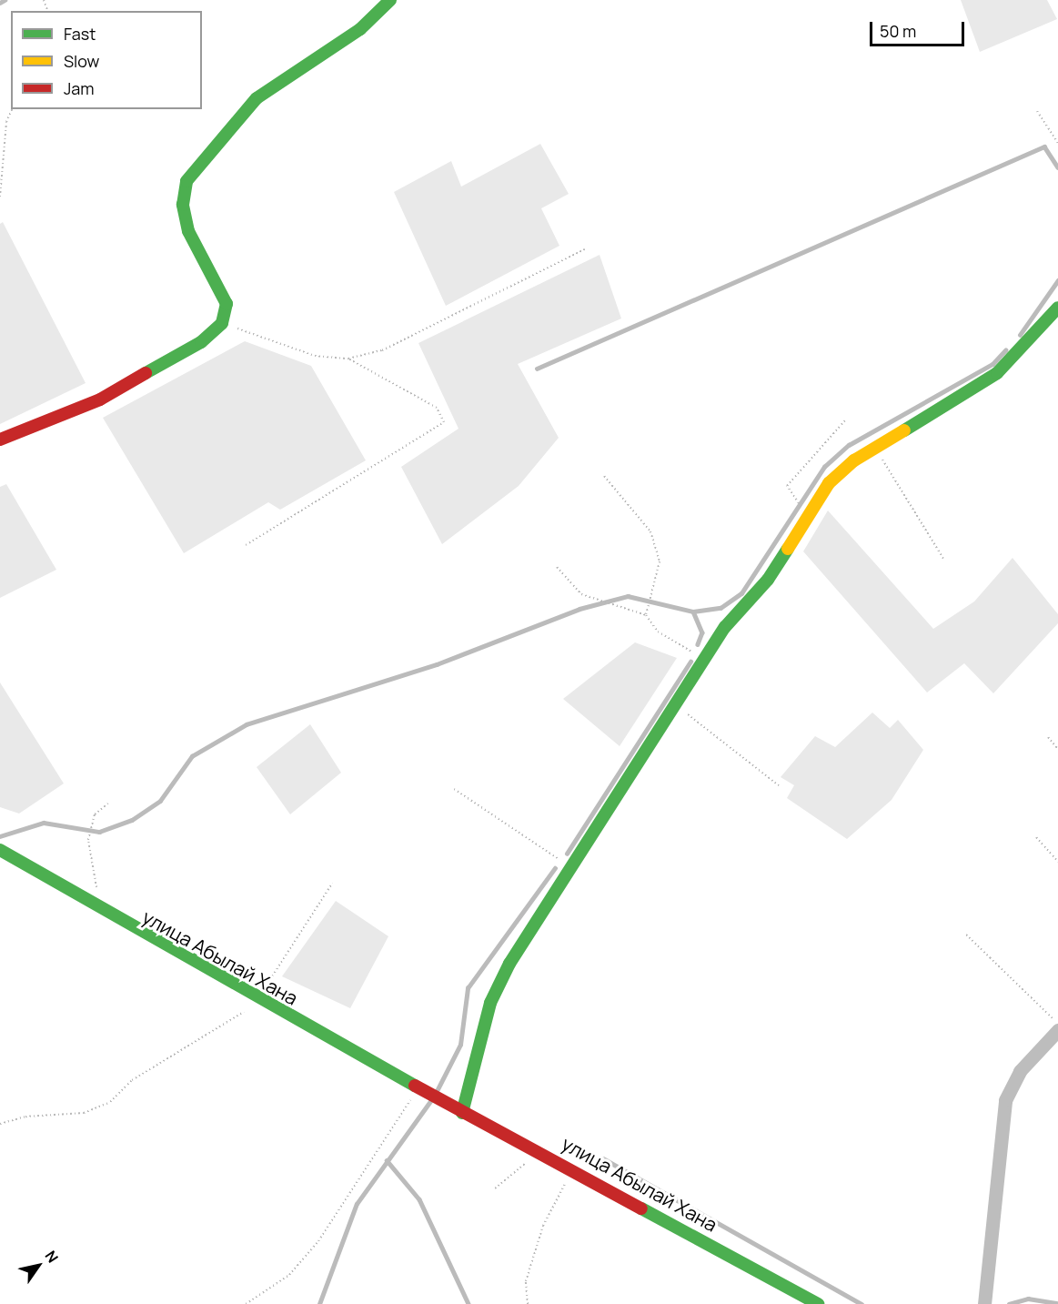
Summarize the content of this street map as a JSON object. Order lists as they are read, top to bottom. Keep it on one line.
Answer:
{"streets":{"street":["улица Абылай Хана"]},"legend":["Fast","Slow","Jam"],"scale_bar":"50 m","north":"top right"}
